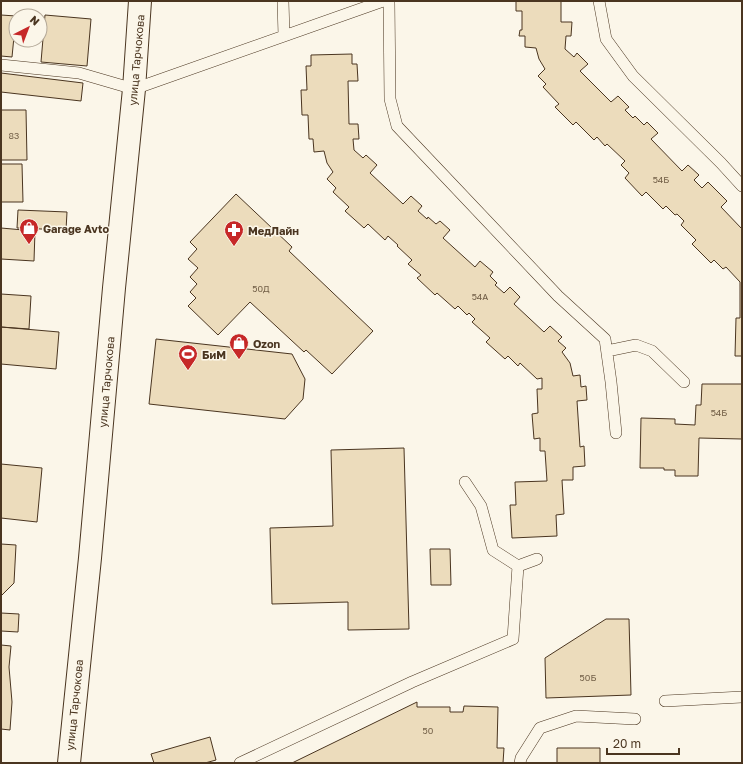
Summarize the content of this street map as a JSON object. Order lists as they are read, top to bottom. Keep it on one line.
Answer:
{"streets":{"main road":["улица Тарчокова"]},"places":{"shop":["Garage Avto","Ozon"],"pharmacy":["МедЛайн"],"sports":["БиМ"]},"house_numbers":["83","54Б","50Д","54А","54Б","50Б","50"],"scale_bar":"20 m","north":"top right"}
